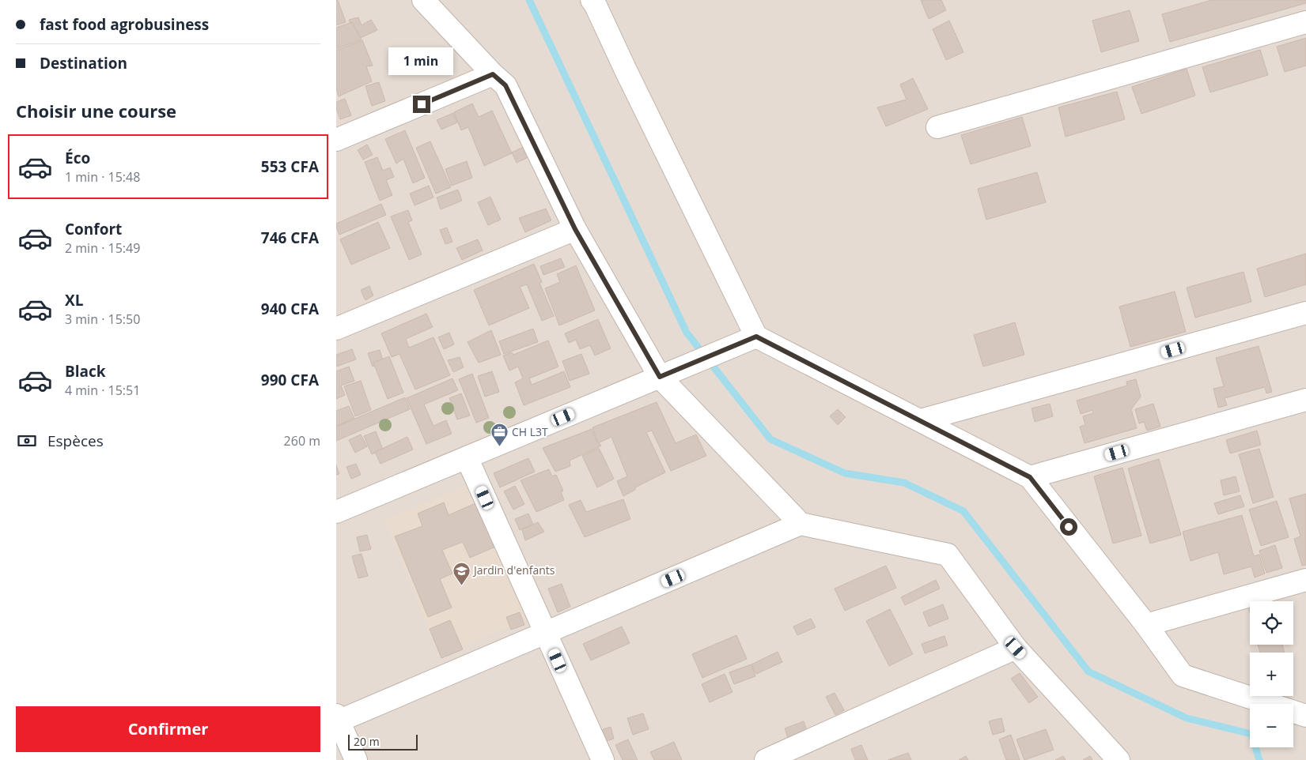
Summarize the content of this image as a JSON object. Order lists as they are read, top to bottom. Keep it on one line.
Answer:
{"places":{"office":["CH L3T"],"school or university":["Jardin d'enfants"]},"scale_bar":"20 m","page":{"banner":["fast food agrobusiness","Destination"],"bubble":"1 min","heading":"Choisir une course","list":[{"name":"Éco","note":"1 min · 15:48","value":"553 CFA"},{"name":"Confort","note":"2 min · 15:49","value":"746 CFA"},{"name":"XL","note":"3 min · 15:50","value":"940 CFA"},{"name":"Black","note":"4 min · 15:51","value":"990 CFA"}],"pay":["Espèces","260 m"],"map_buttons":["+","−"],"buttons":"Confirmer","scale":"20 m"}}
